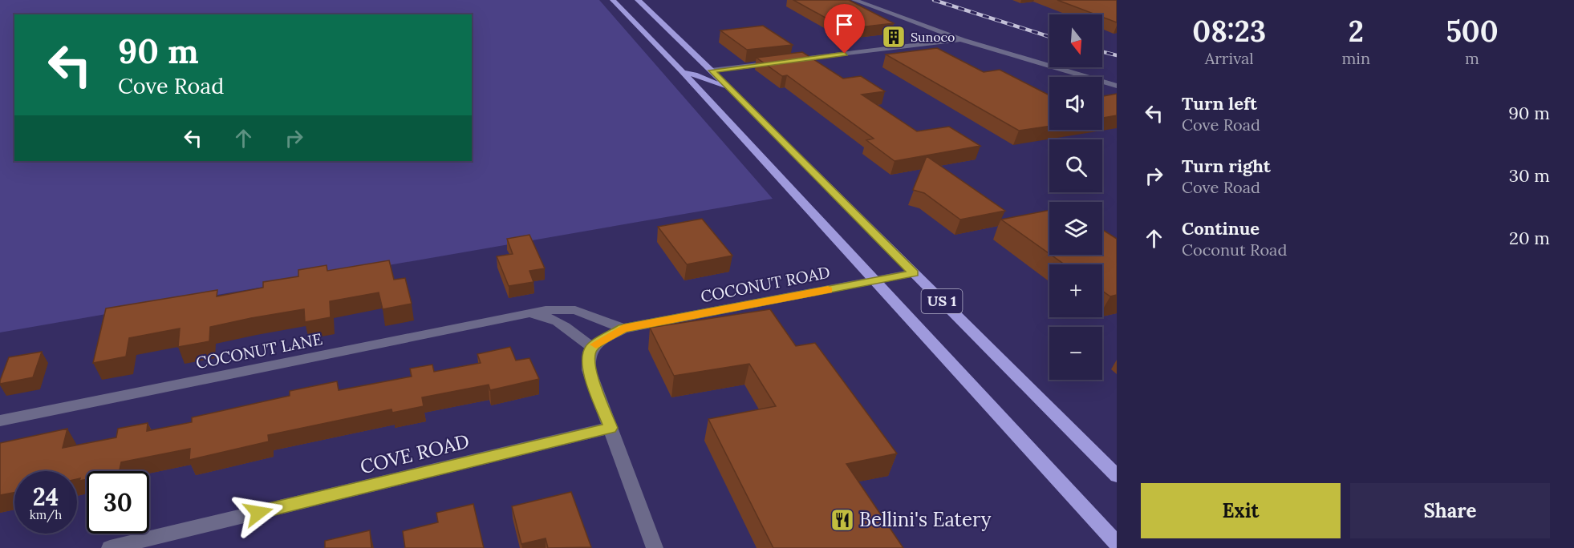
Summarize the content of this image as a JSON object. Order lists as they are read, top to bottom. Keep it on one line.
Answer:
{"streets":{"main road":["US 1"],"street":["COCONUT ROAD","COCONUT LANE","COVE ROAD"]},"crossings":[["COCONUT ROAD","US 1"],["COCONUT ROAD","COCONUT LANE"]],"places":{"building":["Sunoco"],"restaurant":["Bellini's Eatery"]},"north":"bottom","page":{"eta":["08:23","Arrival","2","min","500","m"],"map_buttons":["+","−"],"turn":["90 m","Cove Road"],"list":[{"name":"Turn left","note":"Cove Road","value":"90 m"},{"name":"Turn right","note":"Cove Road","value":"30 m"},{"name":"Continue","note":"Coconut Road","value":"20 m"}],"speed":"24 km/h","limit":"30","buttons":["Exit","Share"]}}
